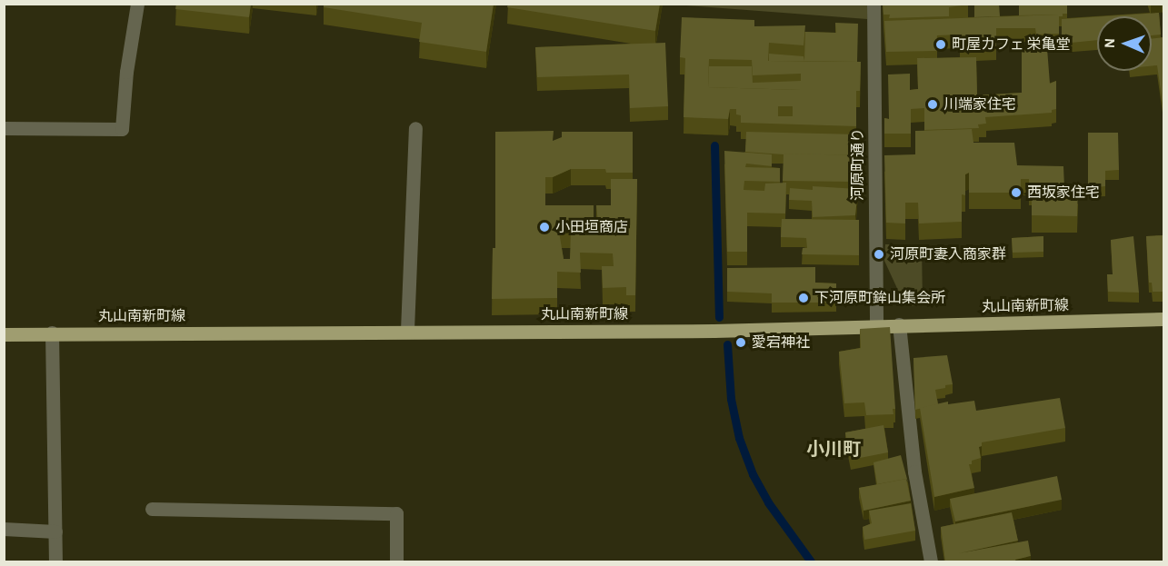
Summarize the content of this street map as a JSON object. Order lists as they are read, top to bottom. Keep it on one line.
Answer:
{"streets":{"main road":["丸山南新町線"],"street":["河原町通り"]},"crossings":[["河原町通り","丸山南新町線"]],"districts":["小川町"],"places":["町屋カフェ 栄亀堂","川端家住宅","西坂家住宅","小田垣商店","河原町妻入商家群","下河原町鉾山集会所","愛宕神社"],"north":"left"}
